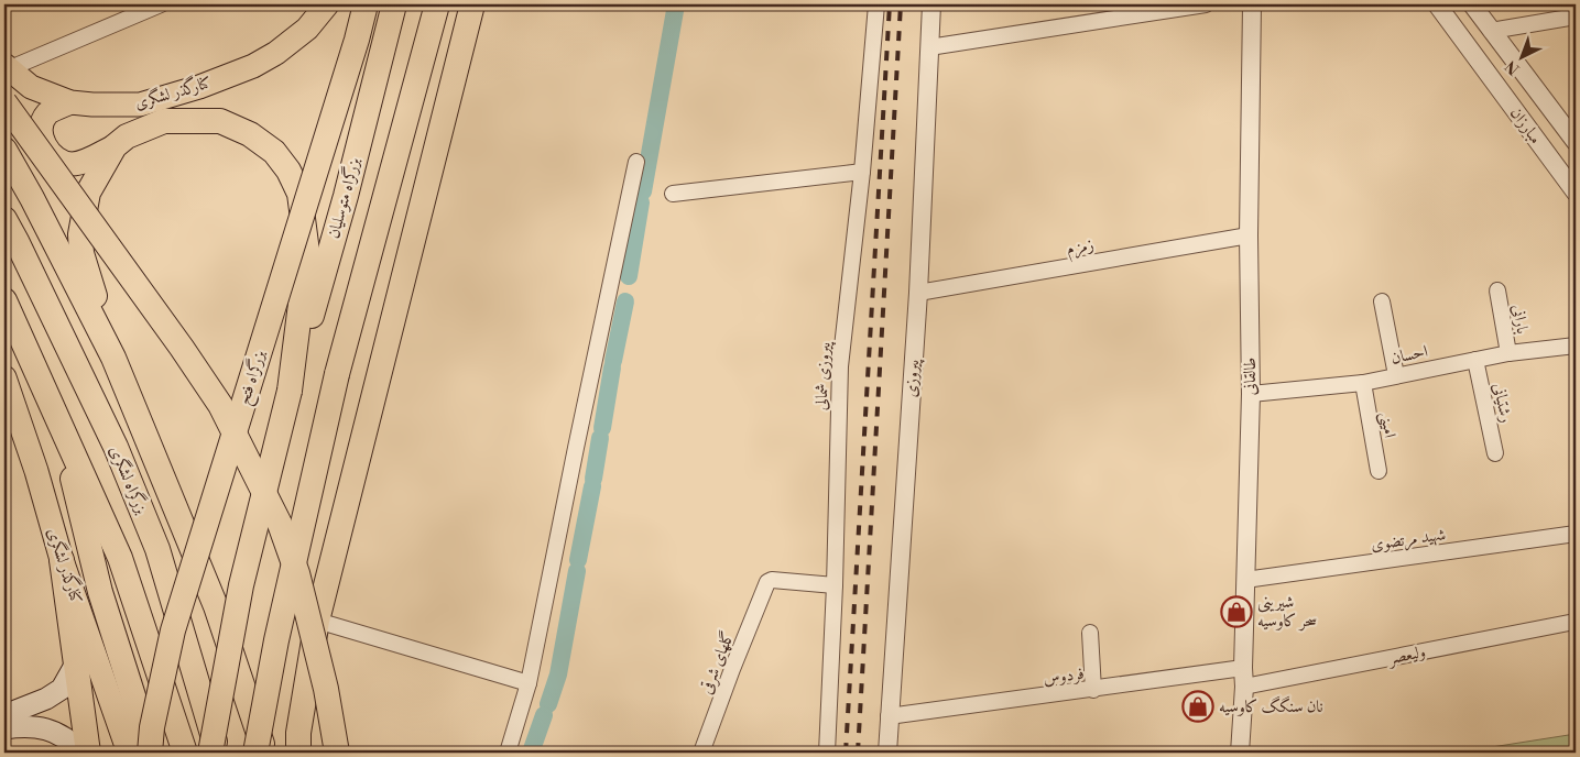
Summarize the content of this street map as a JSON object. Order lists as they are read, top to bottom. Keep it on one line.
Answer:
{"streets":{"highway":["بزرگراه متوسلیان","بزرگراه فتح","بزرگراه لشگری"],"main road":["کنارگذر لشگری"],"street":["مبارزان","زمزم","بارانی","احسان","پیروزی شمالی","طالقانی","پیروزی","رشتیانی","امینی","شهید مرتضوی","ولیعصر","گلهای شرقی","فردوس"]},"crossings":[["زمزم","طالقانی"],["زمزم","پیروزی"],["بارانی","احسان"],["احسان","طالقانی"],["احسان","رشتیانی"],["احسان","امینی"],["پیروزی شمالی","گلهای شرقی"],["طالقانی","شهید مرتضوی"],["طالقانی","ولیعصر"],["طالقانی","فردوس"],["پیروزی","فردوس"],["ولیعصر","فردوس"]],"places":{"shop":["شیرینی سحر کاوسیه","نان سنگگ کاوسیه"]},"north":"bottom left"}
